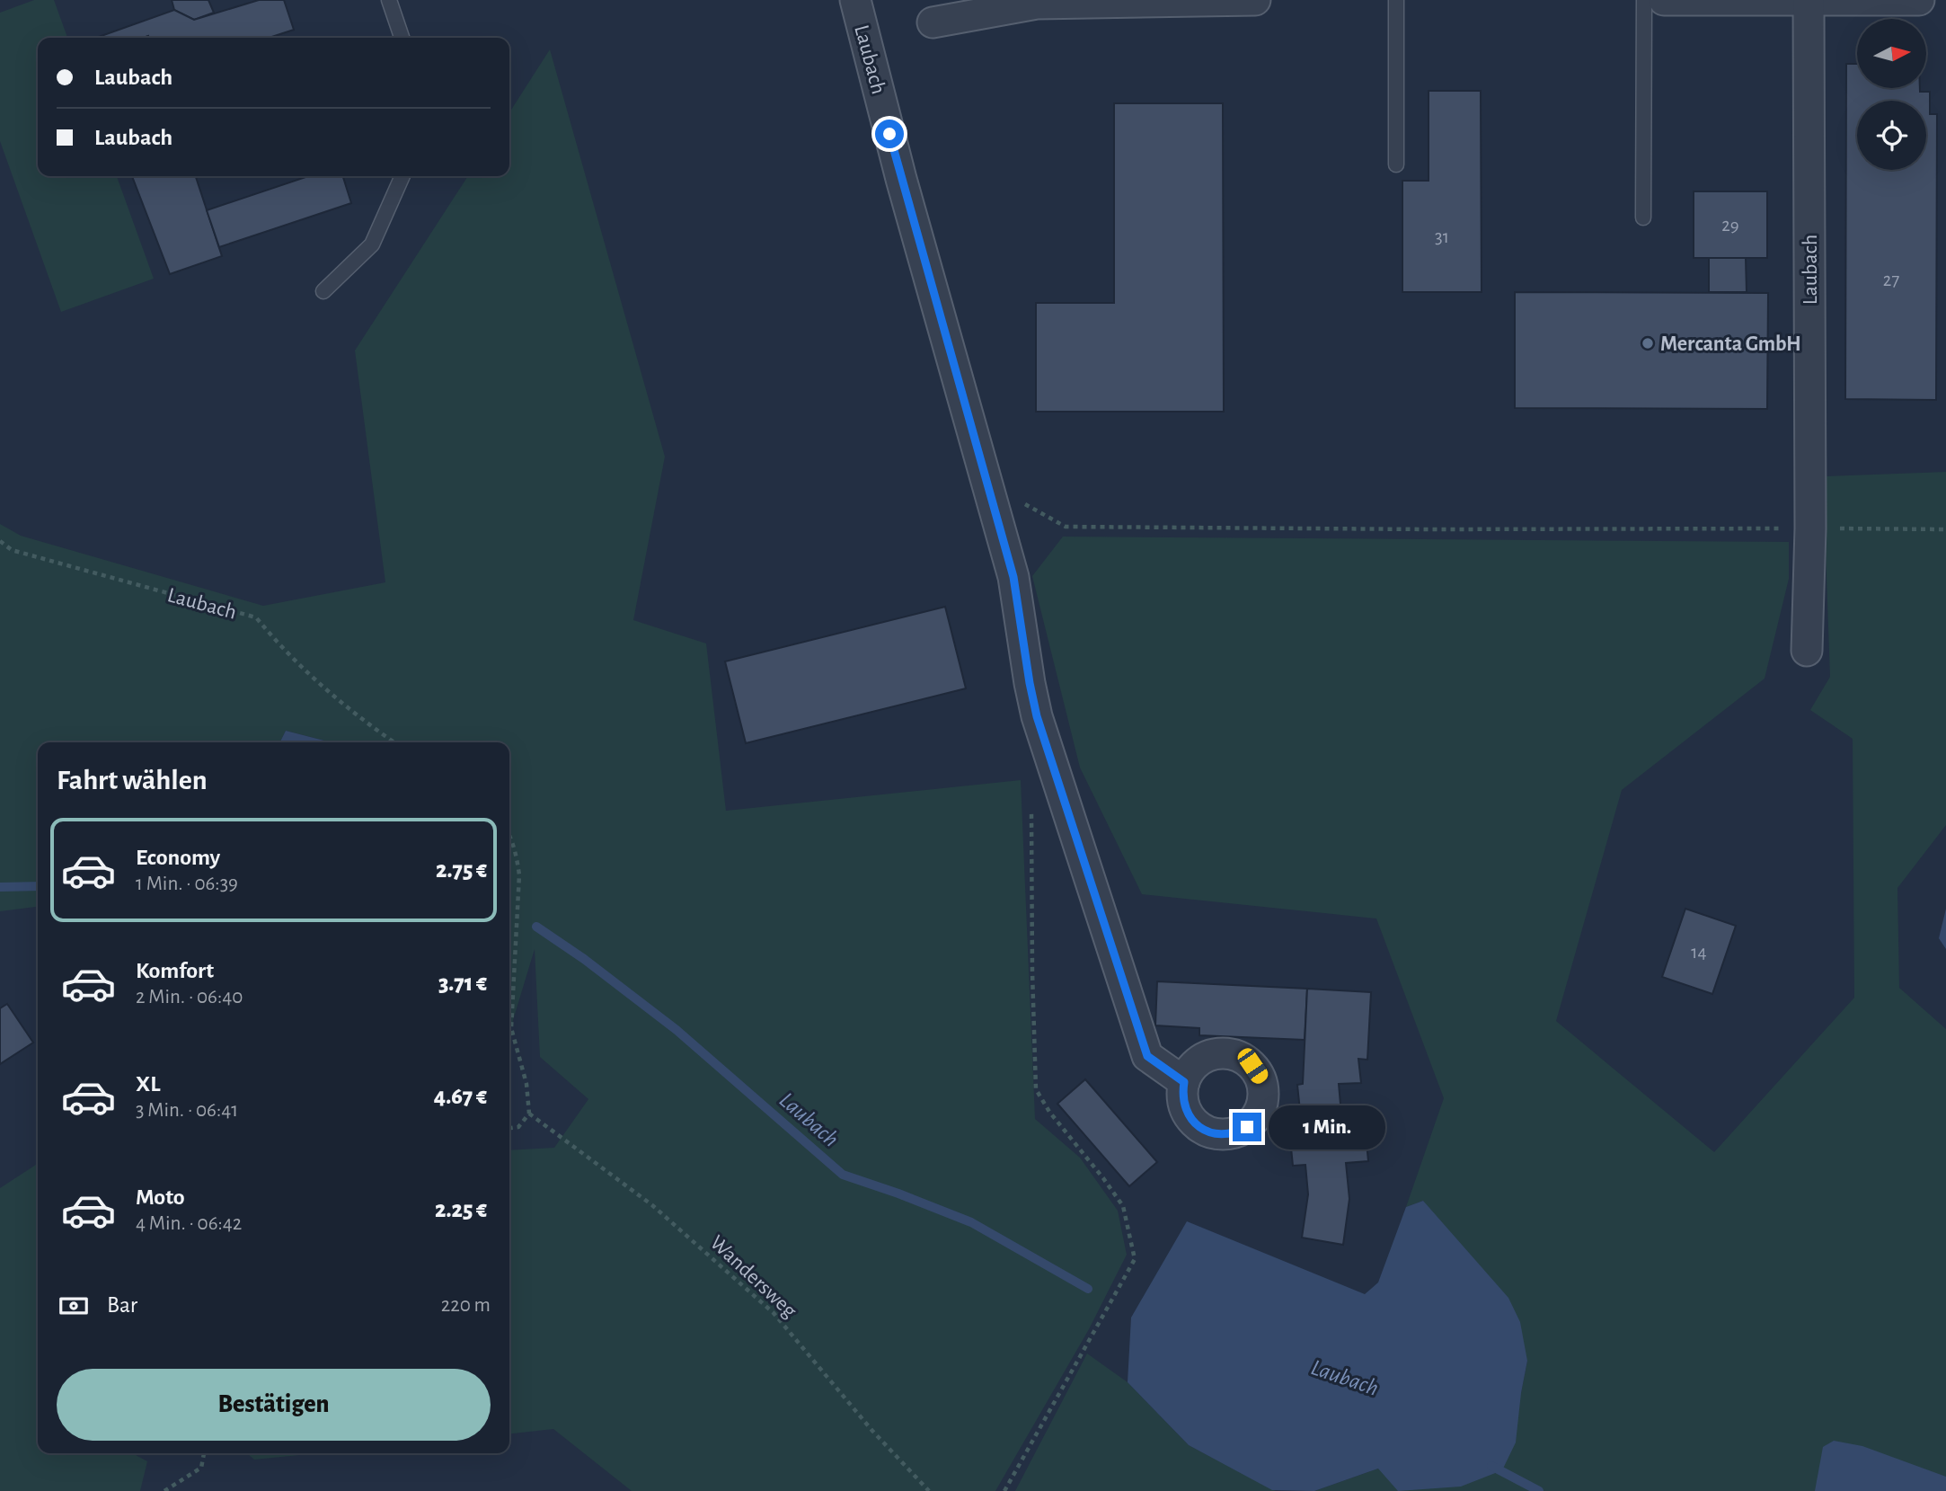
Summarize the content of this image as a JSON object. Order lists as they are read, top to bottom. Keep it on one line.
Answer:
{"streets":{"street":["Laubach"],"path":["Wandersweg"]},"water":["Laubach"],"places":["Mercanta GmbH"],"house_numbers":["29","31","27","14"],"north":"right","page":{"banner":["Laubach","Laubach"],"heading":"Fahrt wählen","list":[{"name":"Economy","note":"1 Min. · 06:39","value":"2.75 €"},{"name":"Komfort","note":"2 Min. · 06:40","value":"3.71 €"},{"name":"XL","note":"3 Min. · 06:41","value":"4.67 €"},{"name":"Moto","note":"4 Min. · 06:42","value":"2.25 €"}],"bubble":"1 Min.","pay":["Bar","220 m"],"buttons":"Bestätigen"}}
